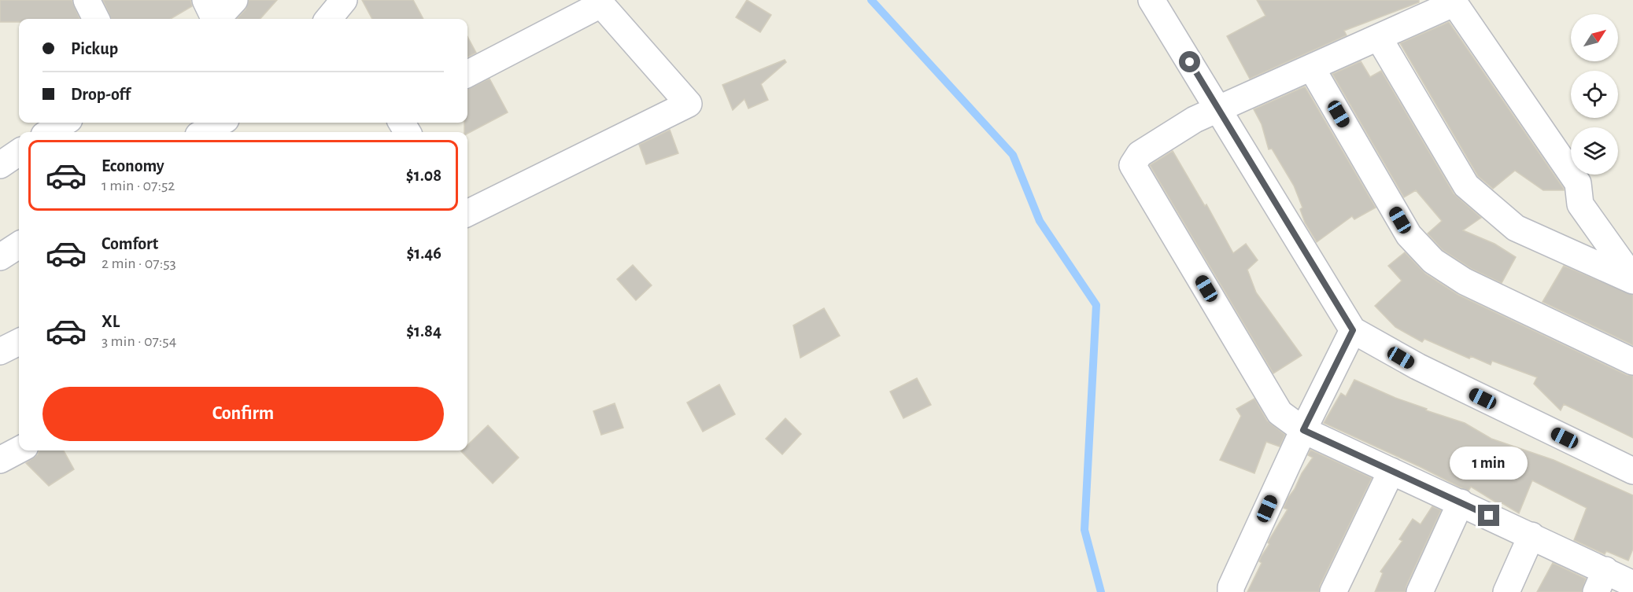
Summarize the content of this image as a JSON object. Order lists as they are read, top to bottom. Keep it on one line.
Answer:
{"north":"top right","page":{"banner":["Pickup","Drop-off"],"list":[{"name":"Economy","note":"1 min · 07:52","value":"$1.08"},{"name":"Comfort","note":"2 min · 07:53","value":"$1.46"},{"name":"XL","note":"3 min · 07:54","value":"$1.84"}],"buttons":"Confirm","bubble":"1 min"}}
